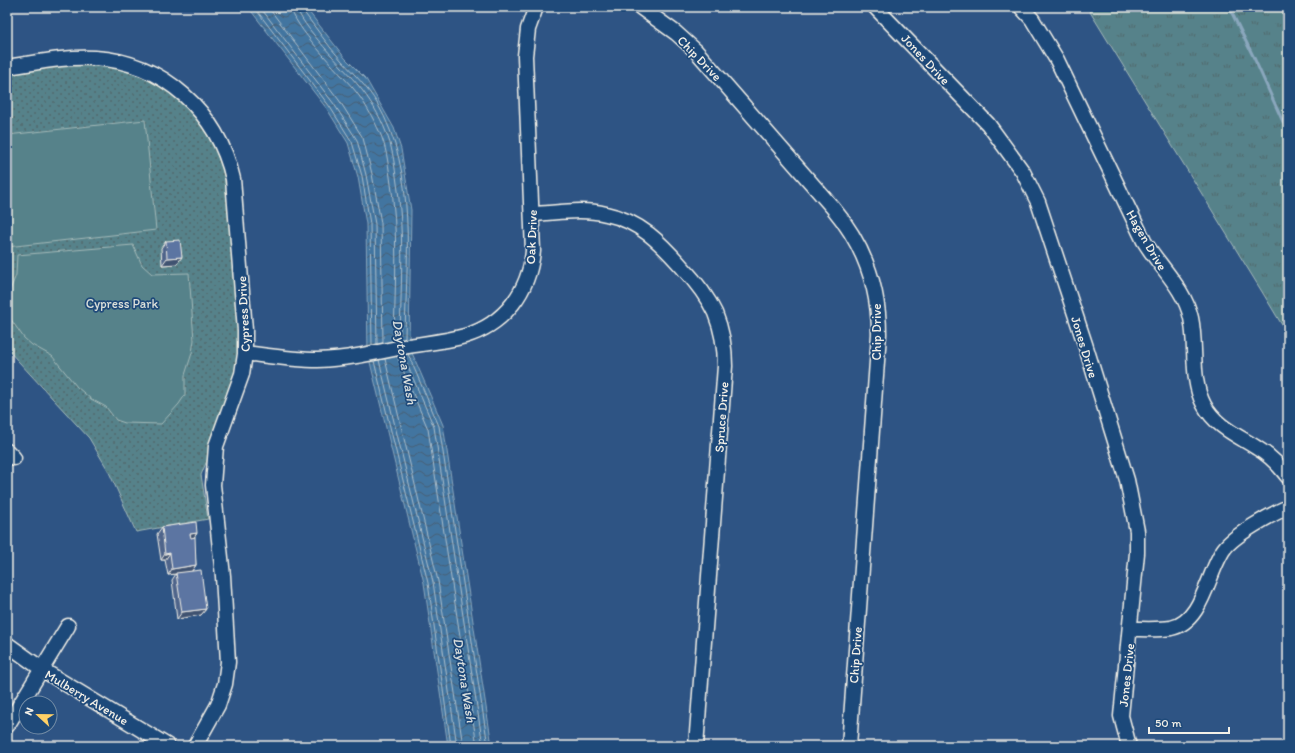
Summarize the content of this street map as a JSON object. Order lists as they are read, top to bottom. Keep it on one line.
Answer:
{"streets":{"street":["Chip Drive","Jones Drive","Oak Drive","Hagen Drive","Cypress Drive","Spruce Drive","Mulberry Avenue"]},"crossings":[["Oak Drive","Cypress Drive"],["Oak Drive","Spruce Drive"]],"water":["Daytona Wash"],"parks":["Cypress Park"],"scale_bar":"50 m","north":"left"}
